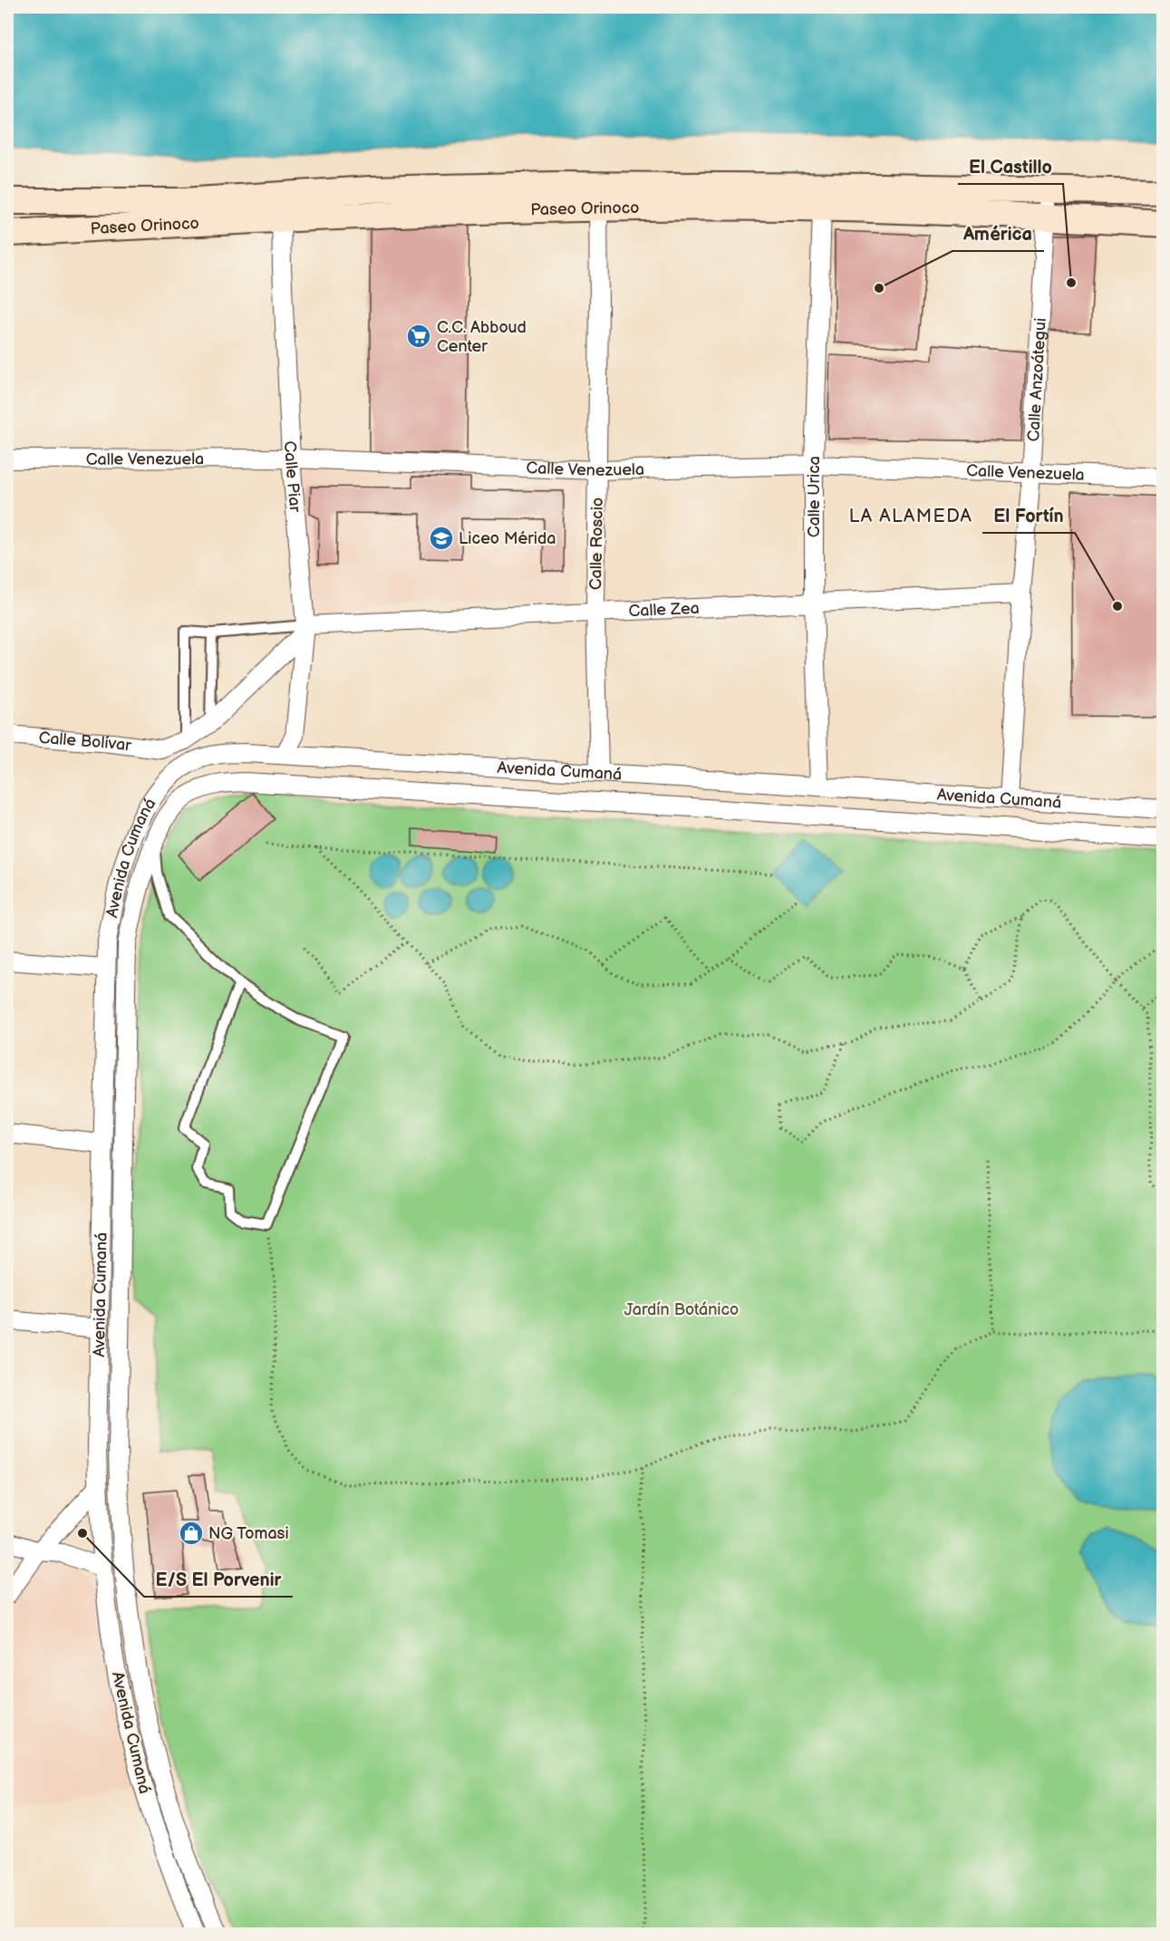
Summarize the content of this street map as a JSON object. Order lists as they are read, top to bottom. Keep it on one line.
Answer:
{"streets":{"street":["Paseo Orinoco","Calle Anzoátegui","Calle Venezuela","Calle Piar","Calle Urica","Calle Roscio","Calle Zea","Calle Bolívar","Avenida Cumaná"]},"crossings":[["Paseo Orinoco","Calle Anzoátegui"],["Paseo Orinoco","Calle Piar"],["Paseo Orinoco","Calle Urica"],["Paseo Orinoco","Calle Roscio"],["Calle Anzoátegui","Calle Venezuela"],["Calle Anzoátegui","Calle Zea"],["Calle Anzoátegui","Avenida Cumaná"],["Calle Venezuela","Calle Piar"],["Calle Venezuela","Calle Urica"],["Calle Venezuela","Calle Roscio"],["Calle Piar","Calle Zea"],["Calle Piar","Avenida Cumaná"],["Calle Urica","Calle Zea"],["Calle Urica","Avenida Cumaná"],["Calle Roscio","Calle Zea"],["Calle Roscio","Avenida Cumaná"]],"districts":["LA ALAMEDA"],"parks":["Jardín Botánico"],"places":{"other":["El Castillo","América","El Fortín","E/S El Porvenir"],"supermarket":["C.C. Abboud Center"],"school or university":["Liceo Mérida"],"shop":["NG Tomasi"]}}
